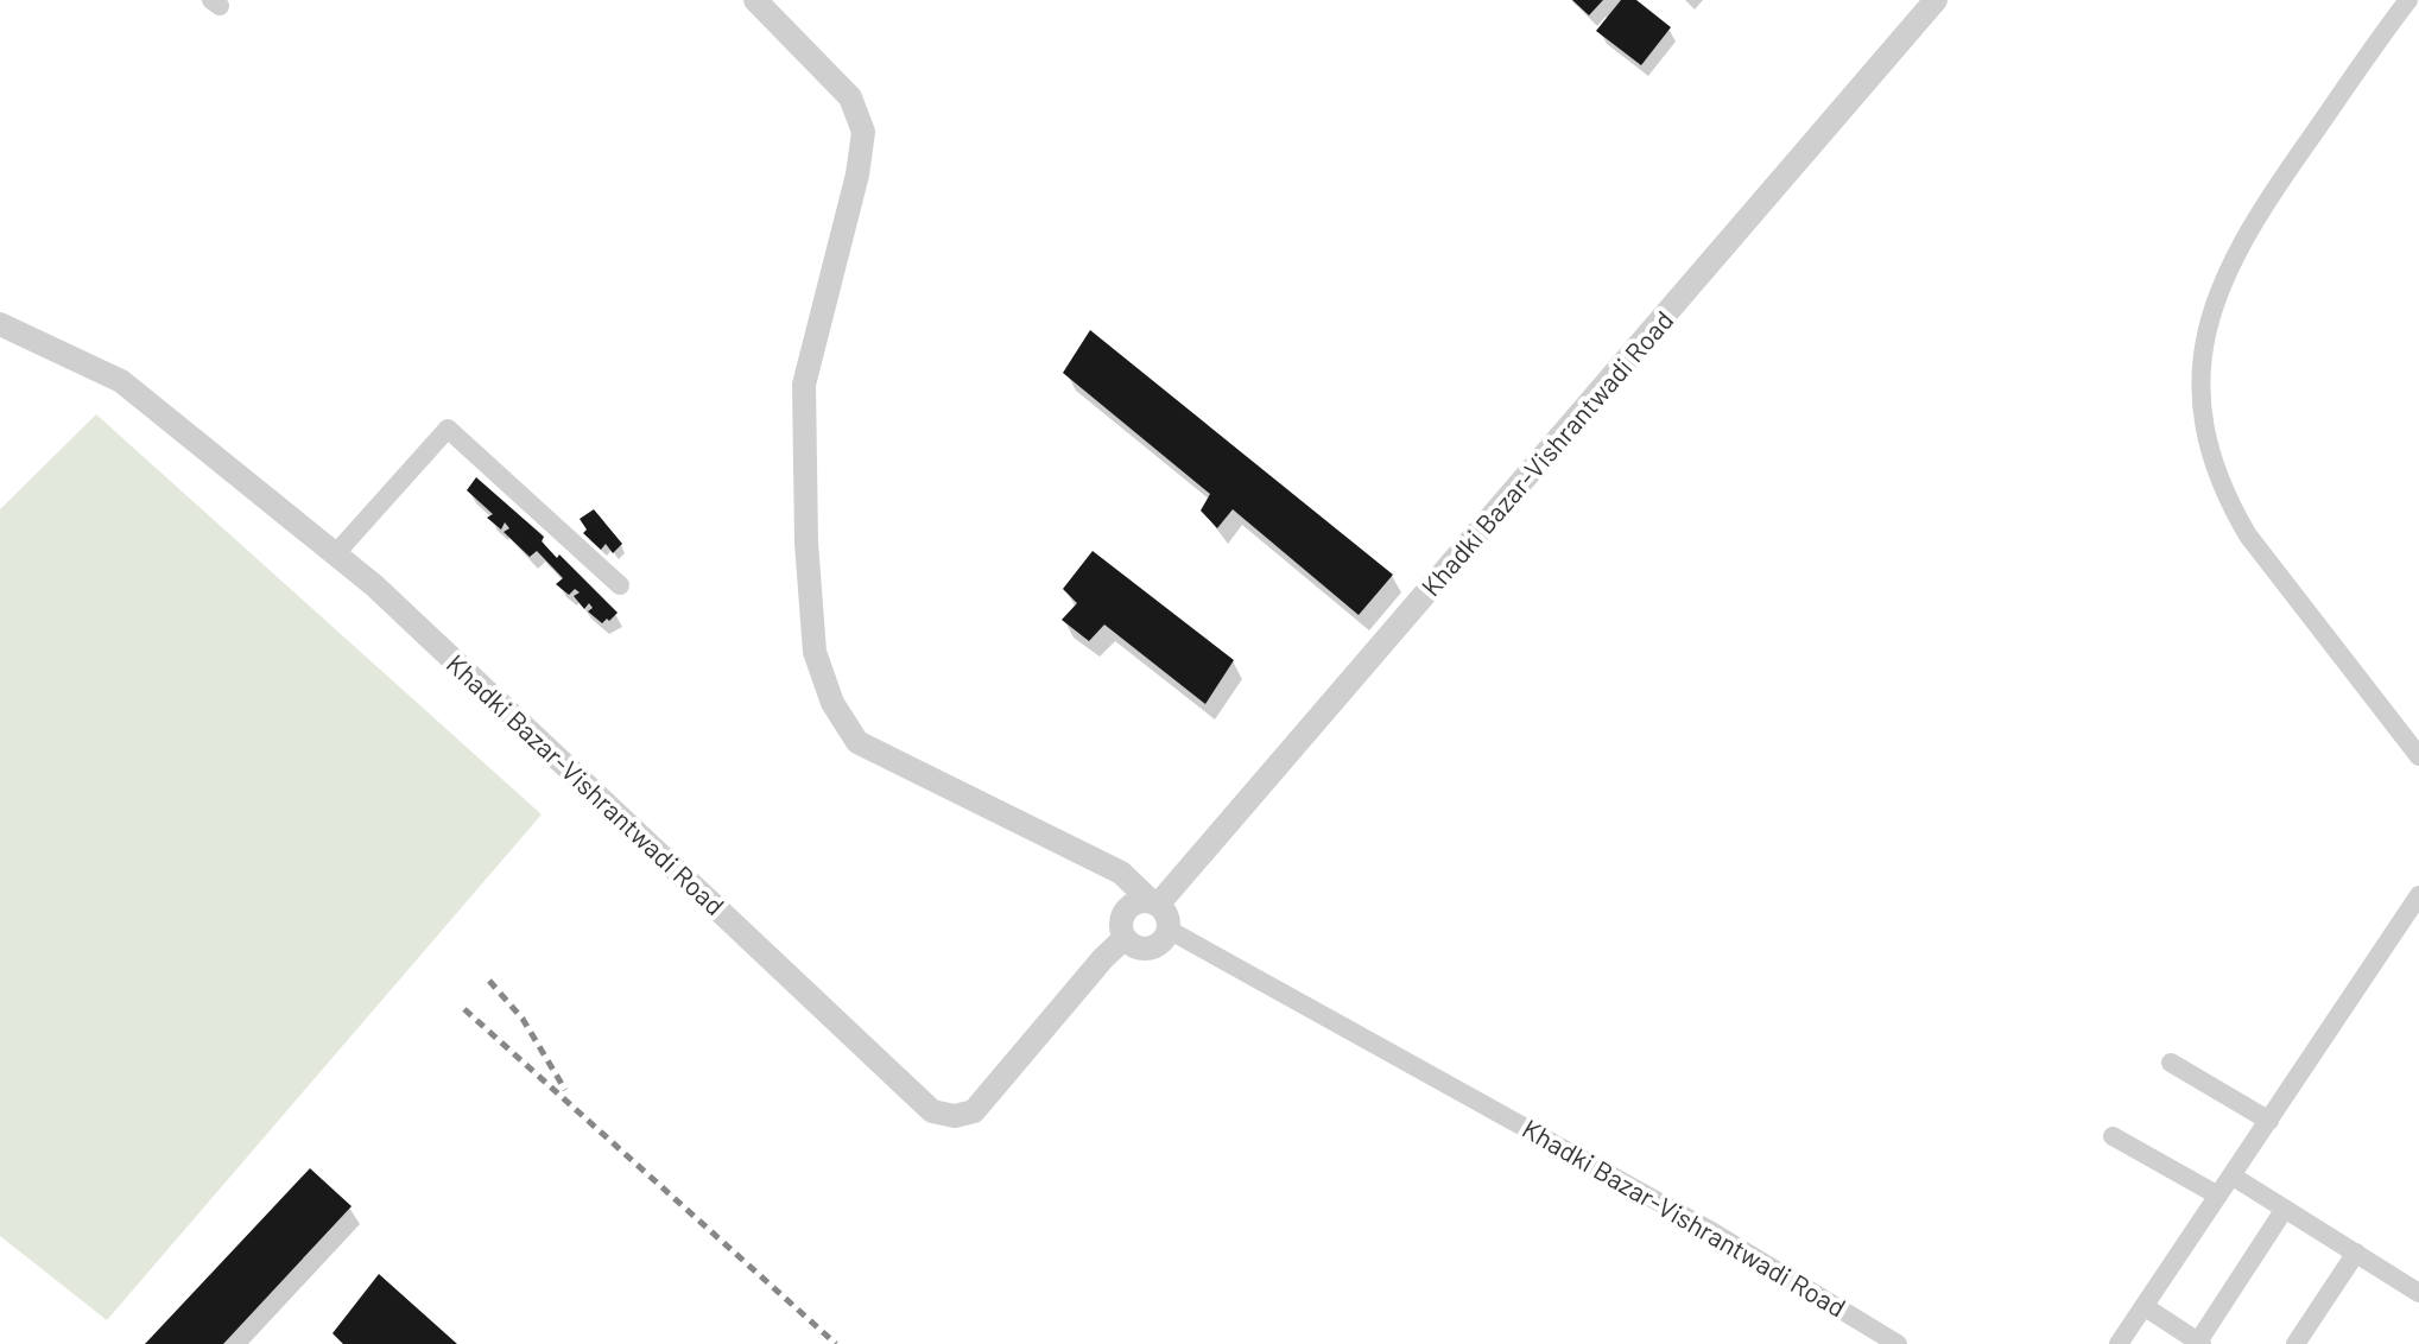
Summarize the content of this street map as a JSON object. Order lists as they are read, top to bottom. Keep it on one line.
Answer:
{"streets":{"street":["Khadki Bazar-Vishrantwadi Road"]}}
